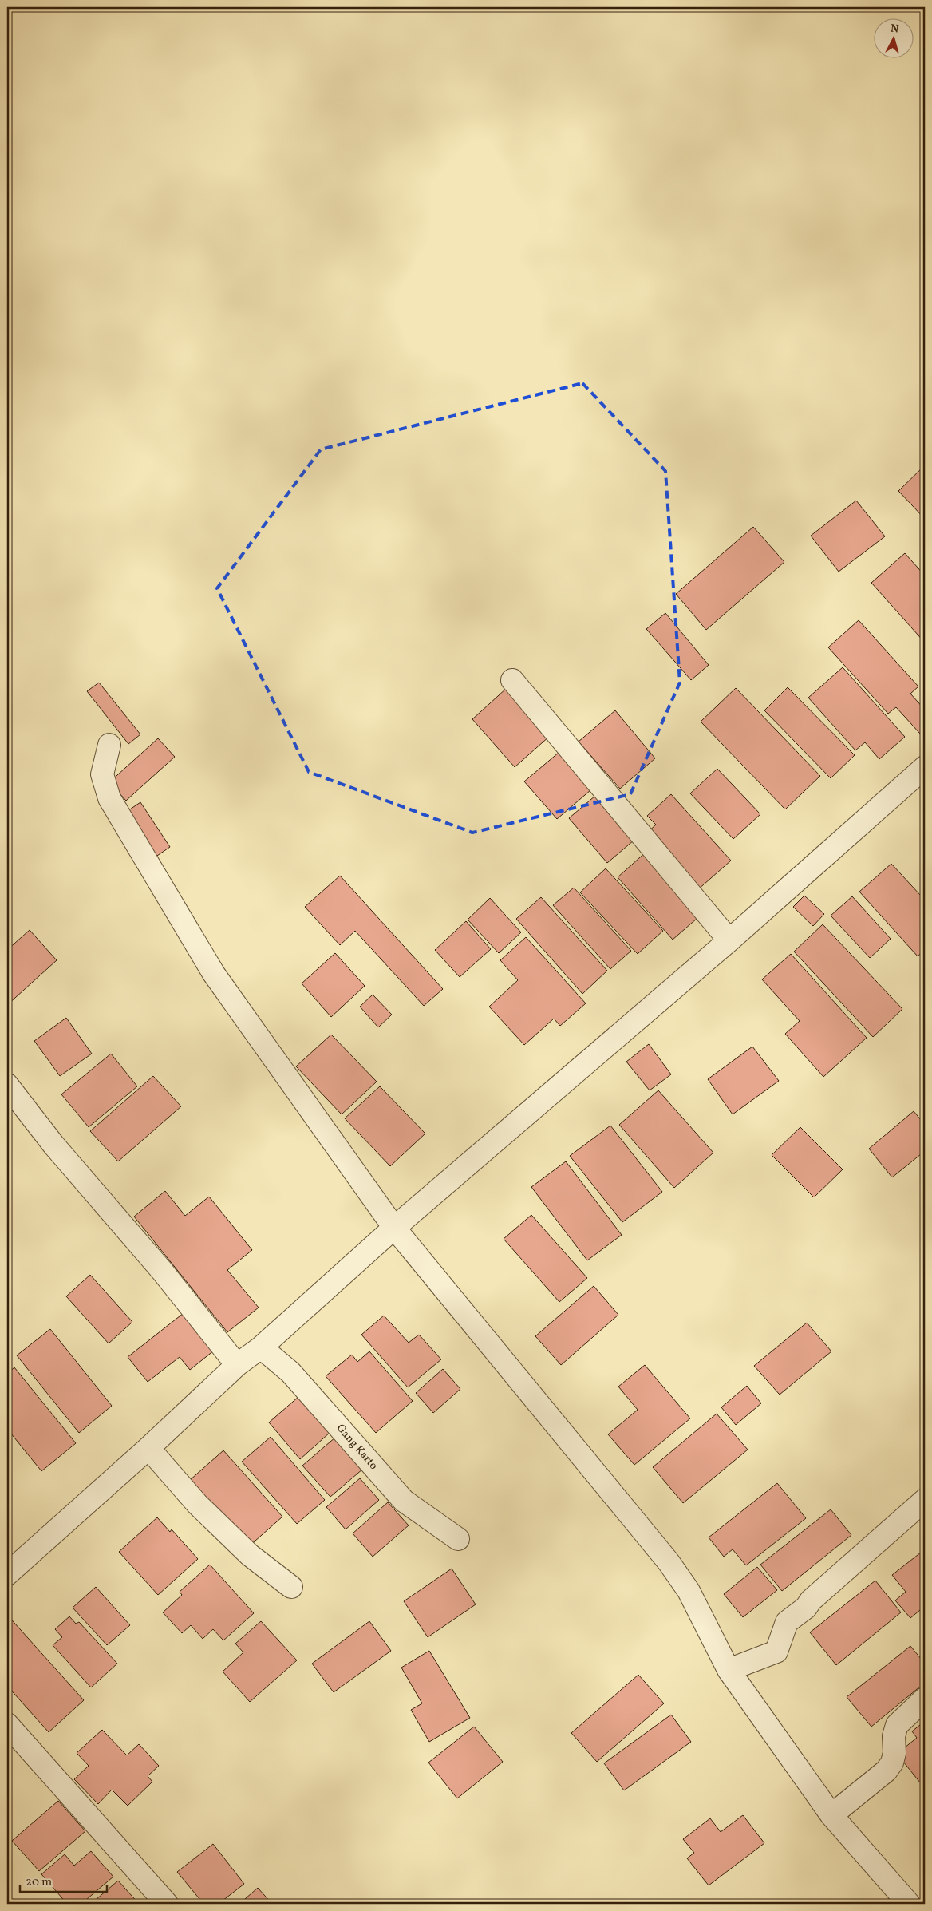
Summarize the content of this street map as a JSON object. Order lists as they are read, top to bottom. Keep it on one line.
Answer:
{"streets":{"street":["Gang Karto"]},"scale_bar":"20 m","north":"top"}
